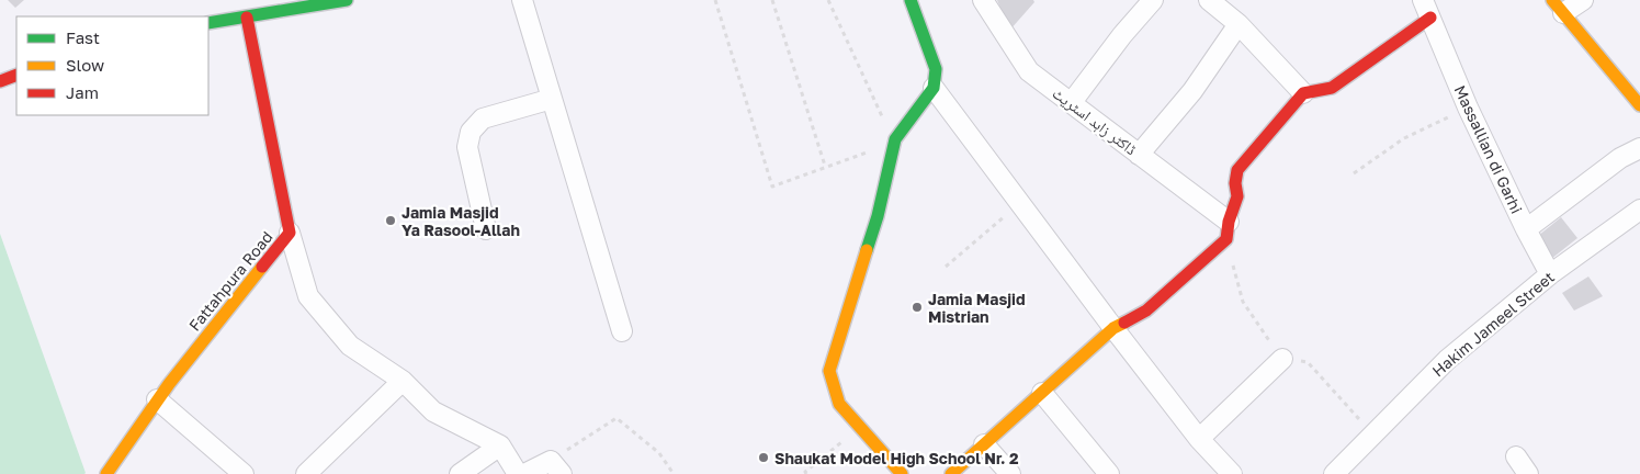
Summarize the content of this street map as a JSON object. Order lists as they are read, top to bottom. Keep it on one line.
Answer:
{"streets":{"street":["ڈاکٹر زاہد اسٹریٹ","Massallian di Garhi","Fattahpura Road","Hakim Jameel Street"]},"places":["Jamia Masjid Ya Rasool-Allah","Jamia Masjid Mistrian","Shaukat Model High School Nr. 2"],"legend":["Fast","Slow","Jam"]}
